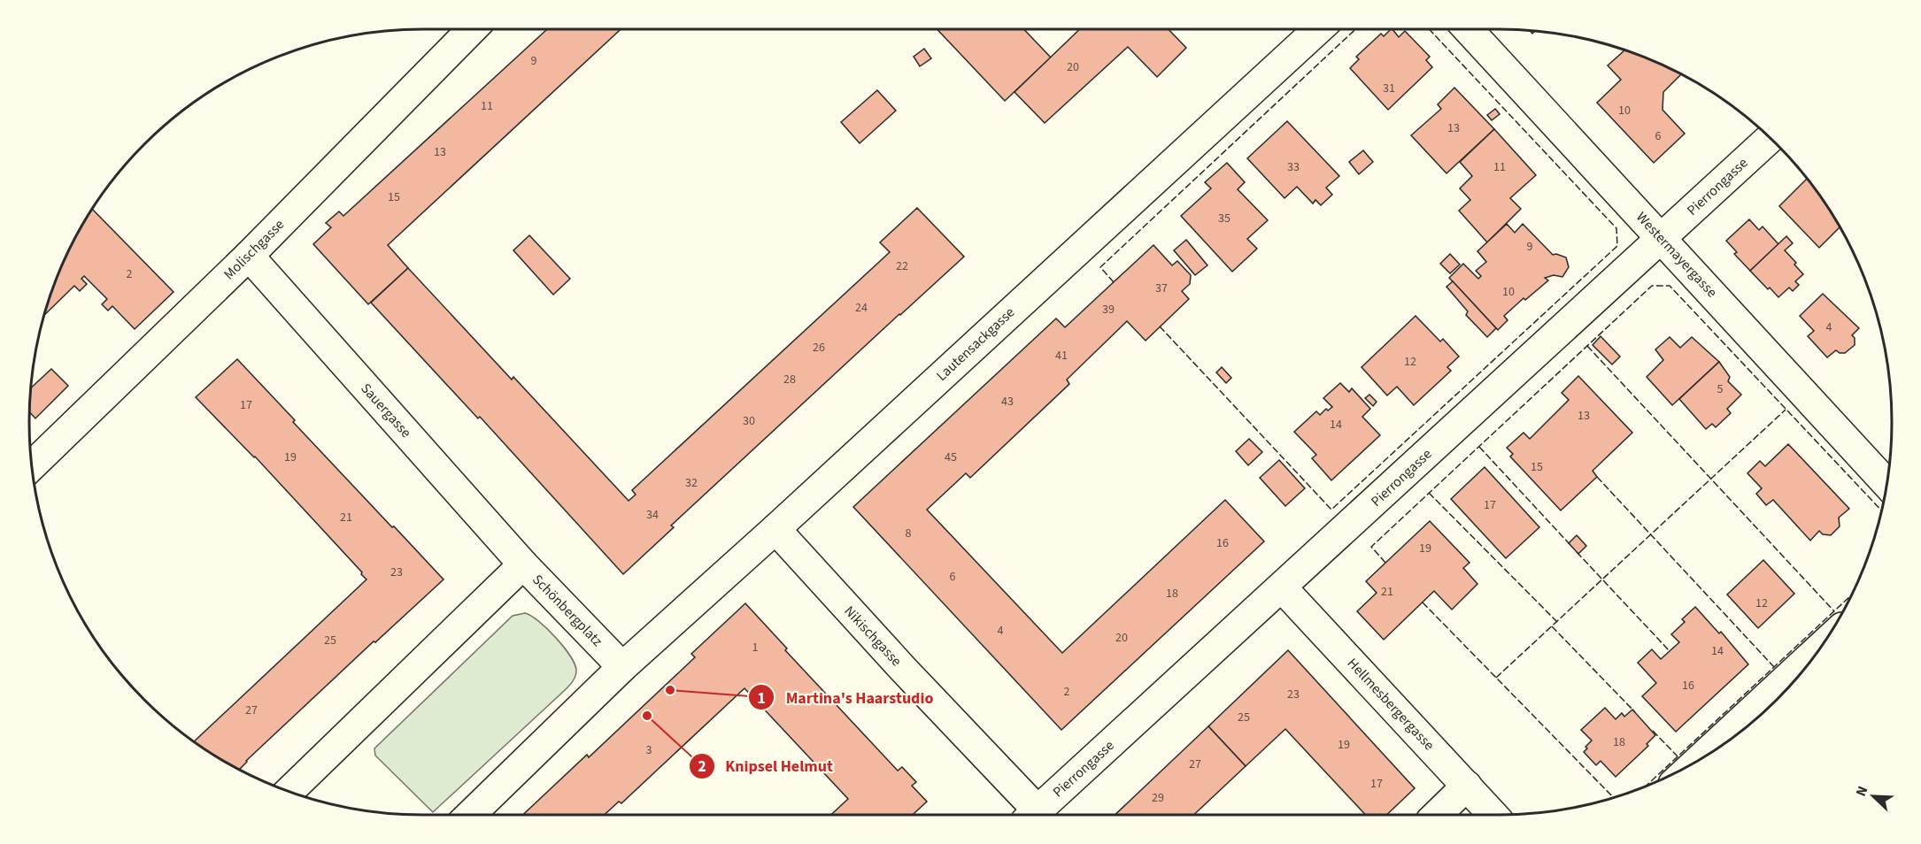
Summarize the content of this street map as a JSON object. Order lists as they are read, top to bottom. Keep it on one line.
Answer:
{"streets":{"street":["Pierrongasse","Molischgasse","Westermayergasse","Lautensackgasse","Sauergasse","Schönbergplatz","Nikischgasse","Hellmesbergergasse"]},"crossings":[["Pierrongasse","Westermayergasse"],["Pierrongasse","Hellmesbergergasse"],["Molischgasse","Sauergasse"],["Lautensackgasse","Schönbergplatz"],["Lautensackgasse","Nikischgasse"],["Sauergasse","Schönbergplatz"]],"places":["Martina's Haarstudio","Knipsel Helmut"],"house_numbers":["9","20","31","11","10","13","6","13","33","11","15","35","9","22","2","37","10","24","39","4","26","41","12","28","5","43","17","13","30","14","19","45","15","32","17","34","21","8","16","19","23","6","21","18","12","4","20","25","1","14","16","2","23","27","25","18","19","3","27","17","29"],"north":"top left"}
